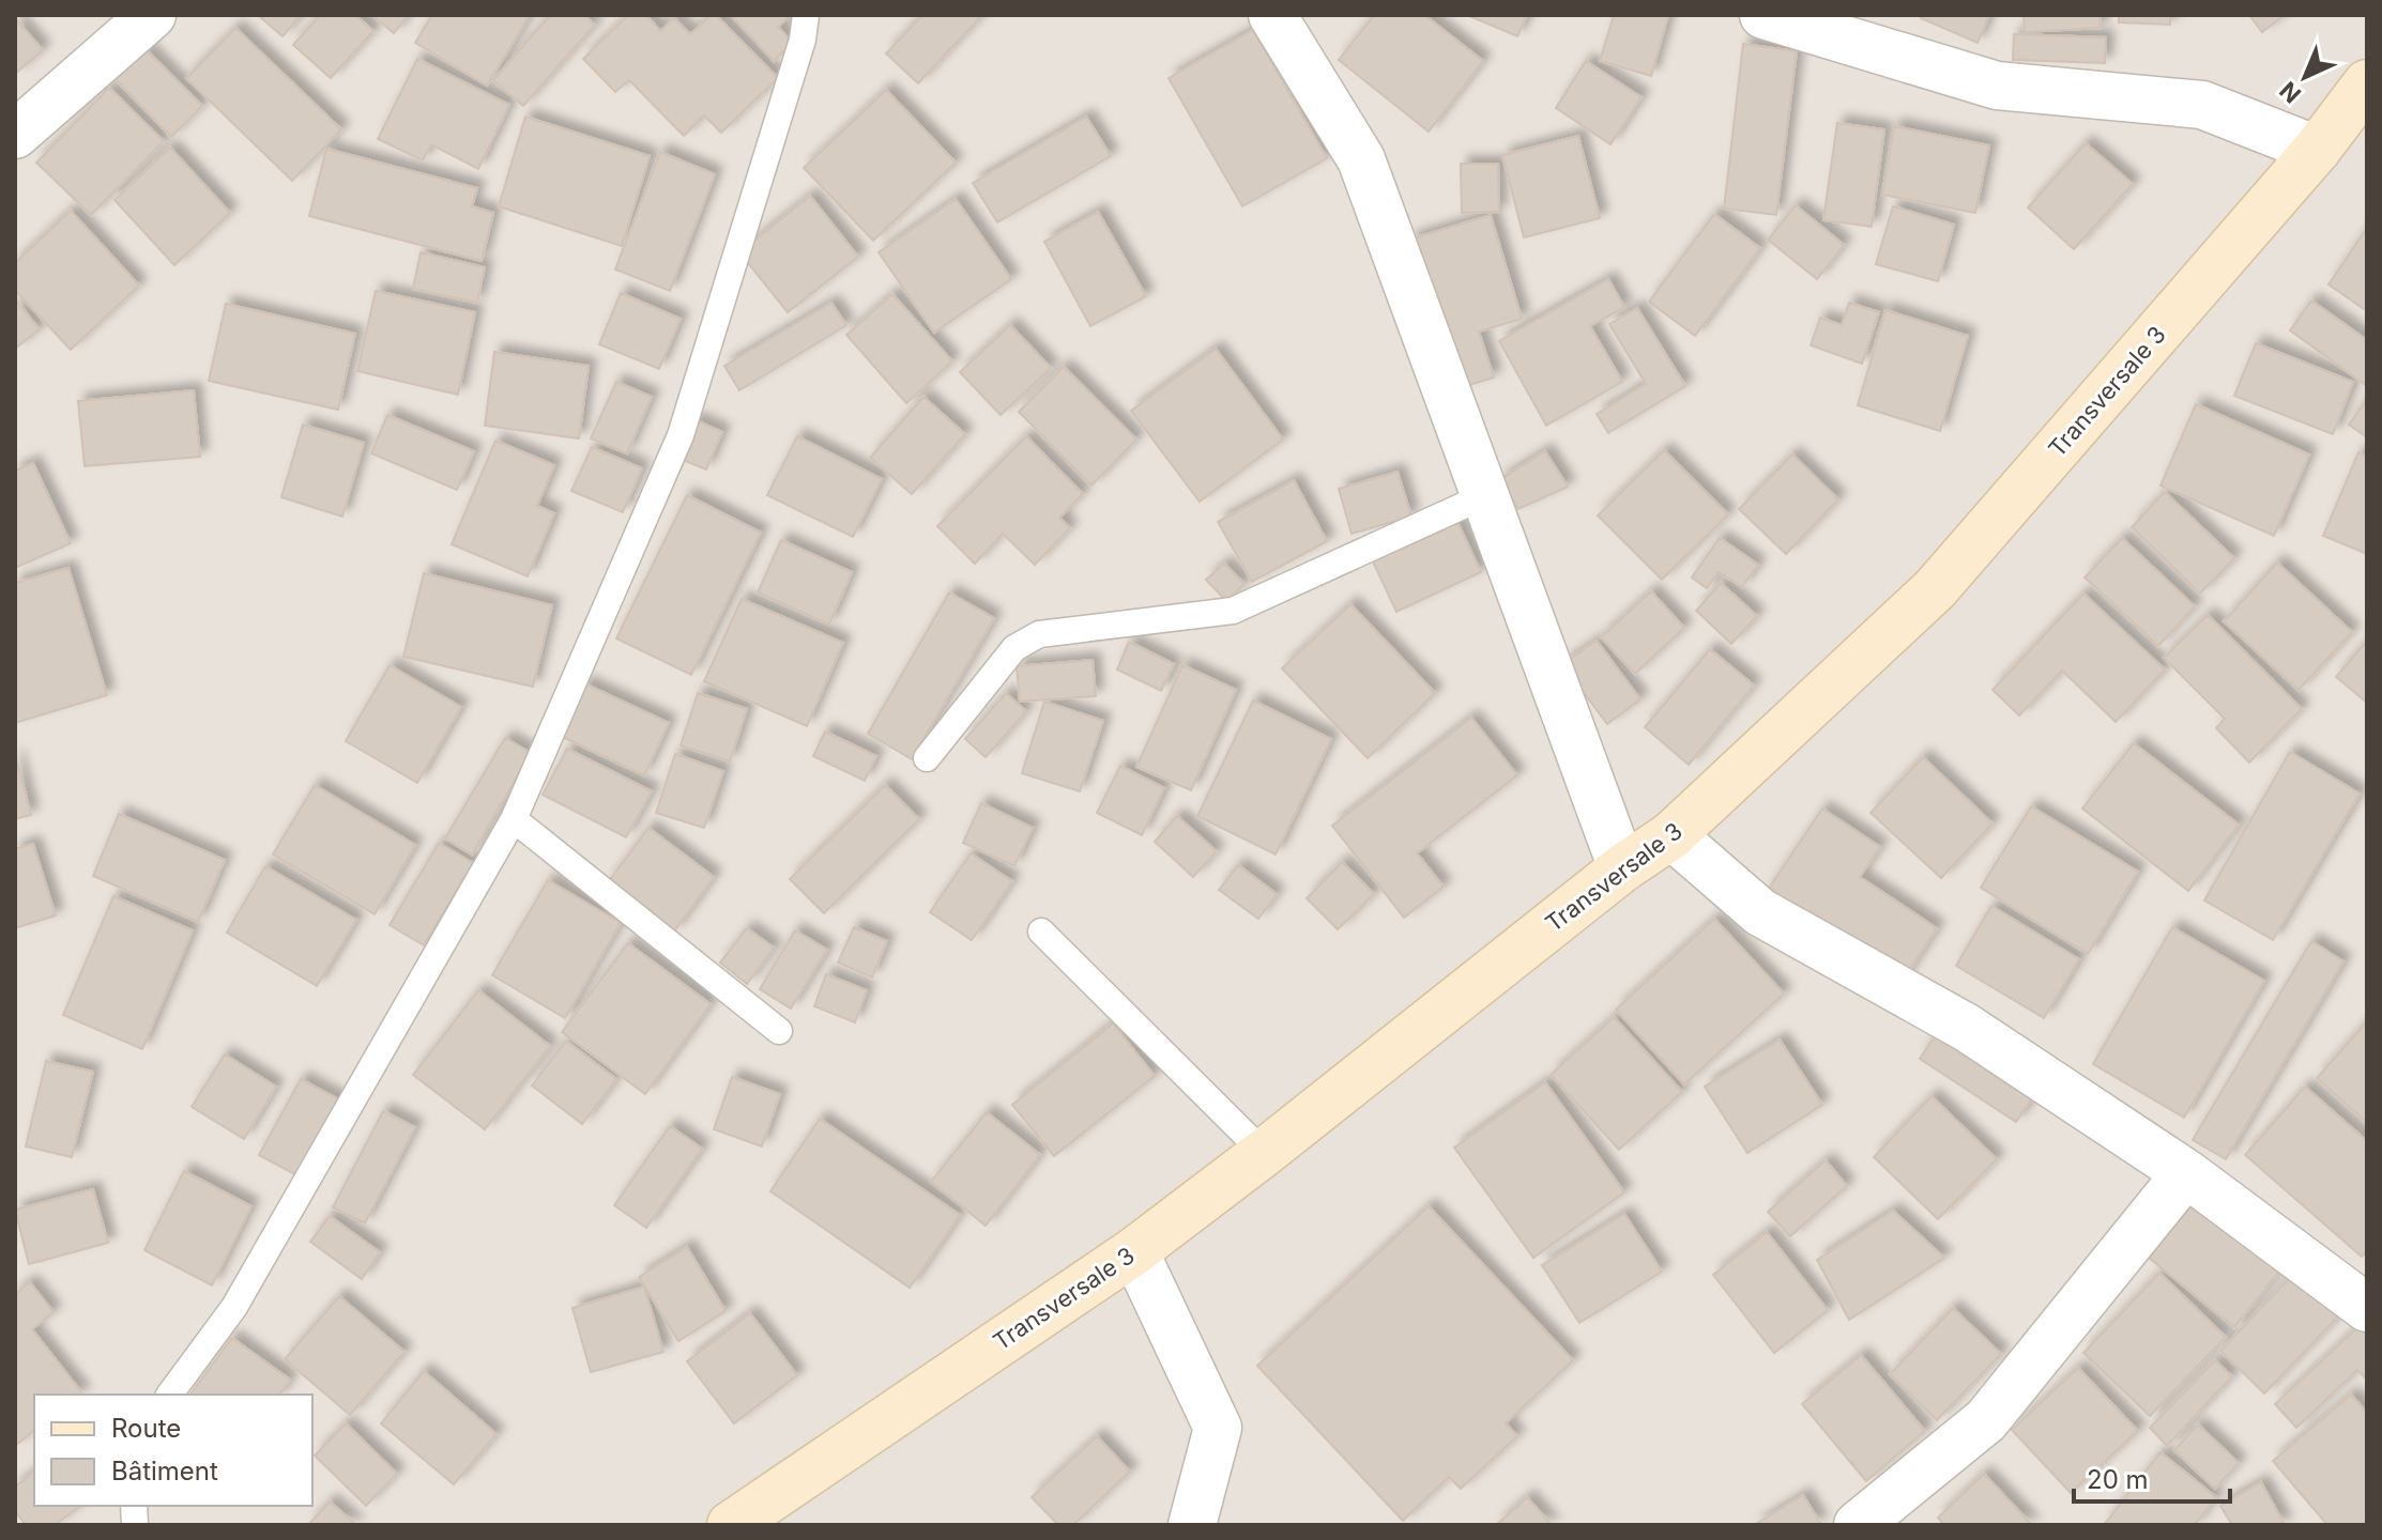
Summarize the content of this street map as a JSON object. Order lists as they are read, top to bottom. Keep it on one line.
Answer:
{"streets":{"main road":["Transversale 3"]},"legend":["Route","Bâtiment"],"scale_bar":"20 m","north":"bottom left"}
